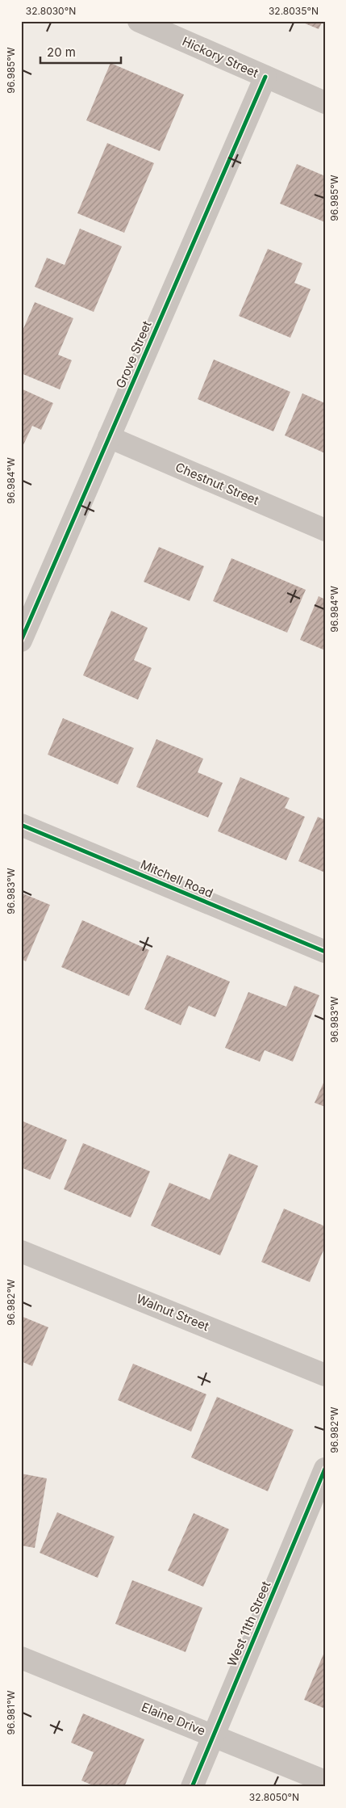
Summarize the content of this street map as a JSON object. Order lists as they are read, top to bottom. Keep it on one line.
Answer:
{"streets":{"street":["Hickory Street","Grove Street","Chestnut Street","Mitchell Road","Walnut Street","West 11th Street","Elaine Drive"]},"crossings":[["Hickory Street","Grove Street"],["Grove Street","Chestnut Street"],["West 11th Street","Elaine Drive"]],"scale_bar":"20 m","coordinates":["32.8030°N","32.8035°N","96.985°W","96.984°W","96.983°W","96.982°W","96.981°W","32.8050°N"]}
